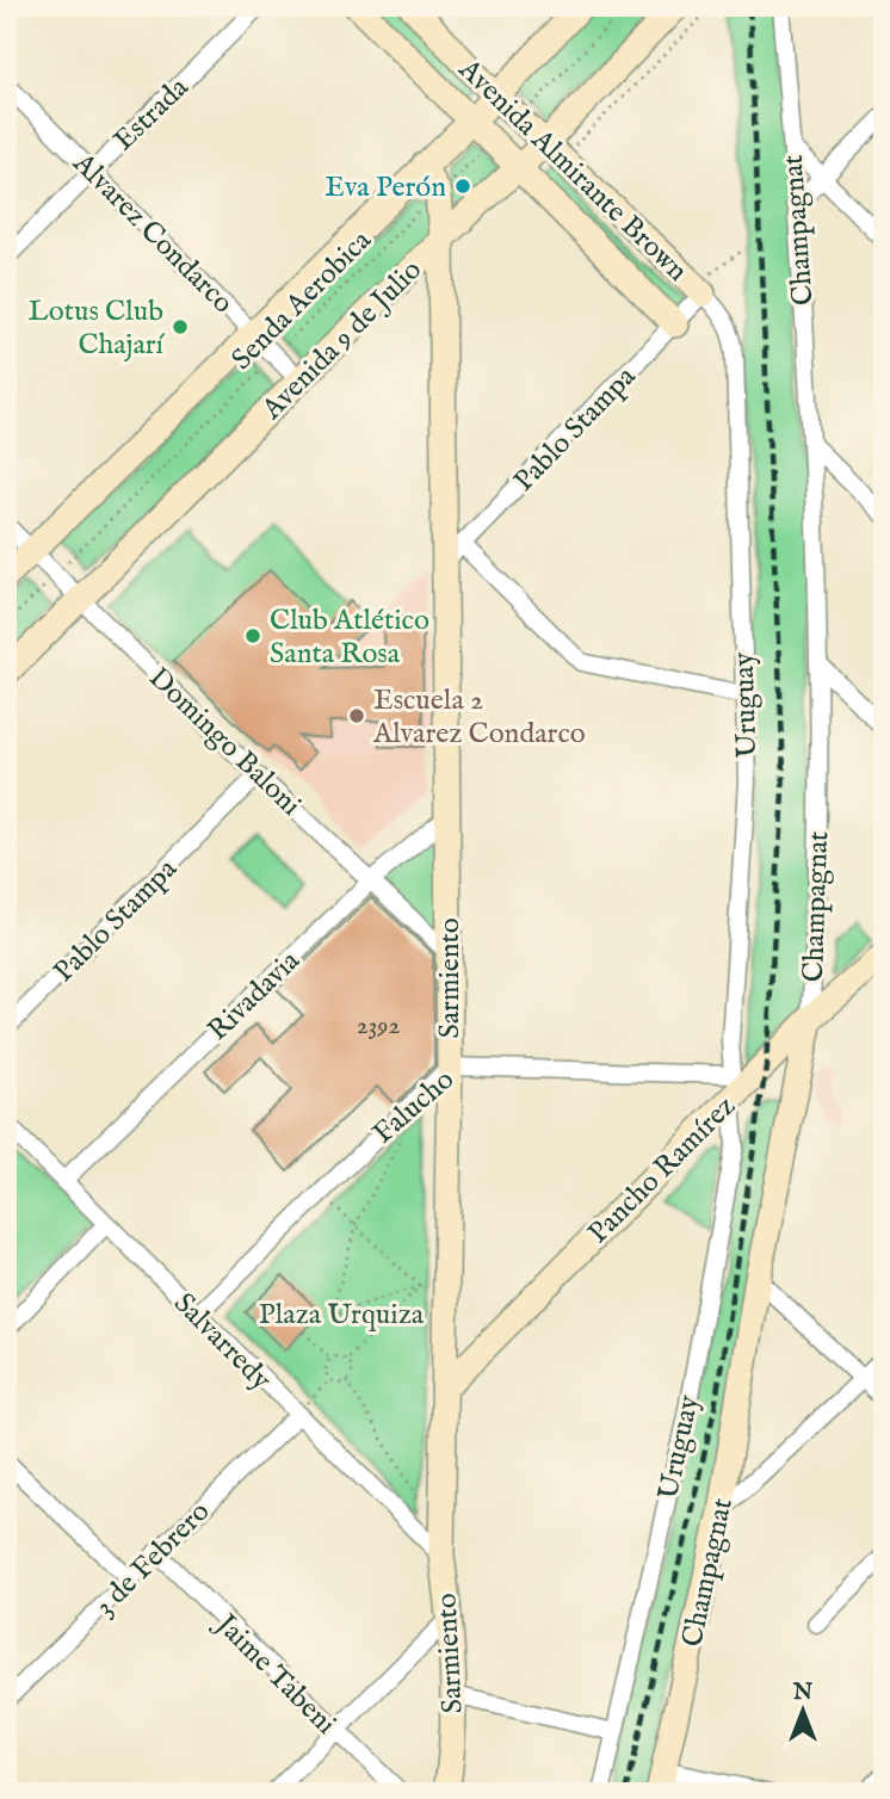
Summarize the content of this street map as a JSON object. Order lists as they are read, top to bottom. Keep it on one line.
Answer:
{"streets":{"street":["Estrada","Avenida Almirante Brown","Champagnat","Alvarez Condarco","Avenida 9 de Julio","Pablo Stampa","Uruguay","Domingo Baloni","Sarmiento","Rivadavia","Falucho","Pancho Ramírez","Salvarredy","3 de Febrero","Jaime Tabeni"],"path":["Senda Aerobica"]},"crossings":[["Estrada","Alvarez Condarco"],["Avenida Almirante Brown","Senda Aerobica"],["Avenida Almirante Brown","Avenida 9 de Julio"],["Avenida Almirante Brown","Pablo Stampa"],["Avenida Almirante Brown","Uruguay"],["Champagnat","Pancho Ramírez"],["Alvarez Condarco","Senda Aerobica"],["Alvarez Condarco","Avenida 9 de Julio"],["Senda Aerobica","Domingo Baloni"],["Senda Aerobica","Sarmiento"],["Avenida 9 de Julio","Domingo Baloni"],["Avenida 9 de Julio","Sarmiento"],["Pablo Stampa","Domingo Baloni"],["Pablo Stampa","Sarmiento"],["Uruguay","Falucho"],["Uruguay","Pancho Ramírez"],["Domingo Baloni","Sarmiento"],["Domingo Baloni","Rivadavia"],["Sarmiento","Rivadavia"],["Sarmiento","Falucho"],["Sarmiento","Pancho Ramírez"],["Sarmiento","Salvarredy"],["Rivadavia","Salvarredy"],["Falucho","Pancho Ramírez"],["Falucho","Salvarredy"],["Salvarredy","3 de Febrero"],["3 de Febrero","Jaime Tabeni"]],"parks":["Plaza Urquiza"],"places":["Eva Perón","Lotus Club Chajarí","Club Atlético Santa Rosa","Escuela 2 Alvarez Condarco"],"house_numbers":["2392"],"north":"top"}
